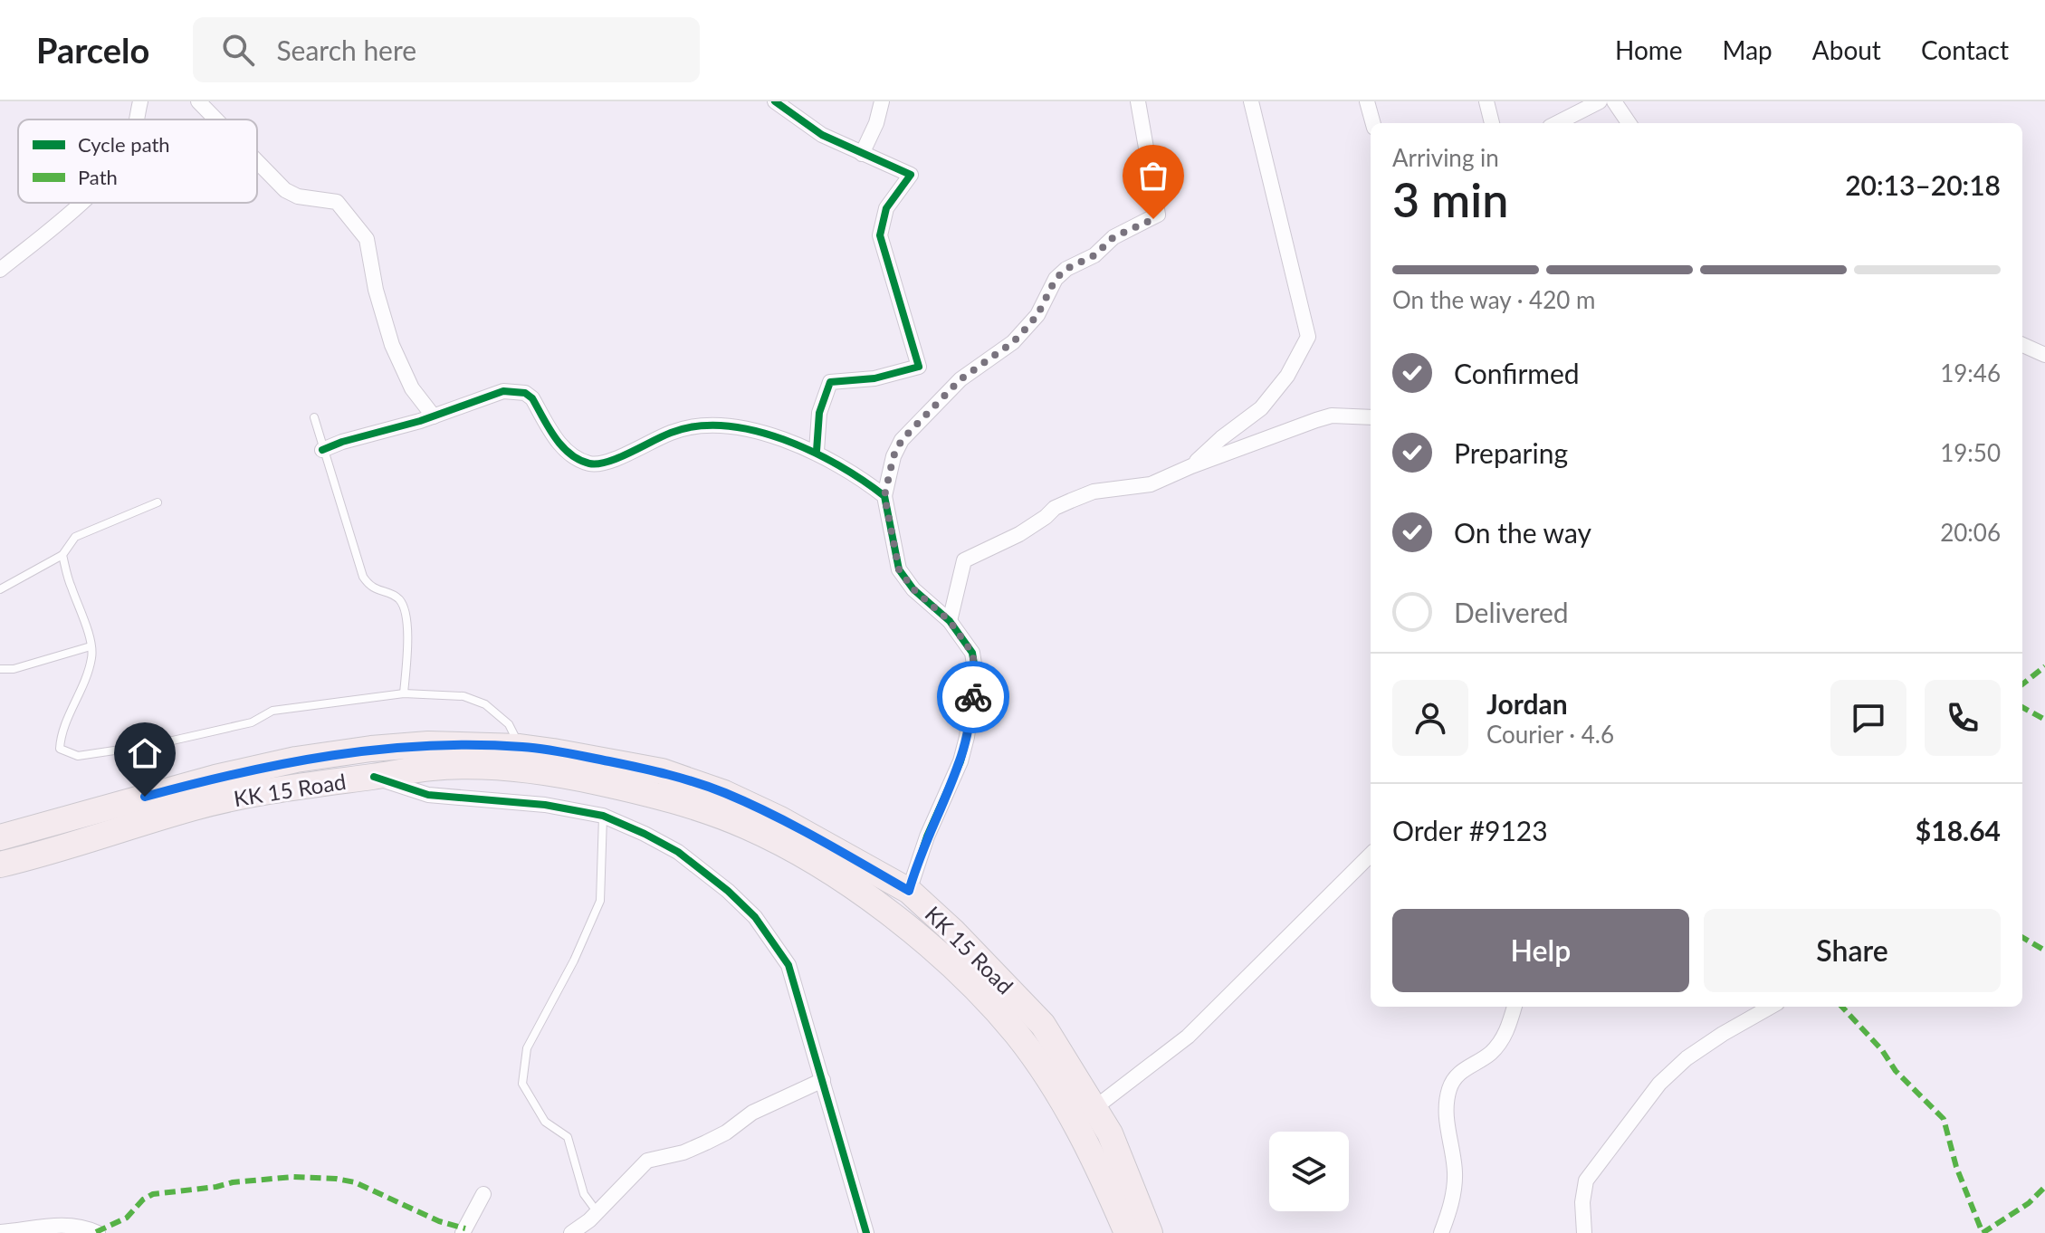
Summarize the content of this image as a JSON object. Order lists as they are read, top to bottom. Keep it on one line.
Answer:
{"streets":{"highway":["KK 15 Road"]},"legend":["Cycle path","Path"],"page":{"header":"Parcelo","search":"Search here","nav":["Home","Map","About","Contact"],"heading":["3 min","Arriving in","20:13–20:18"],"panel":["Jordan","Courier · 4.6","Order #9123","$18.64"],"bar":"On the way · 420 m","list":[["Confirmed","19:46"],["Preparing","19:50"],["On the way","20:06"],"Delivered"],"buttons":["Help","Share"]}}
